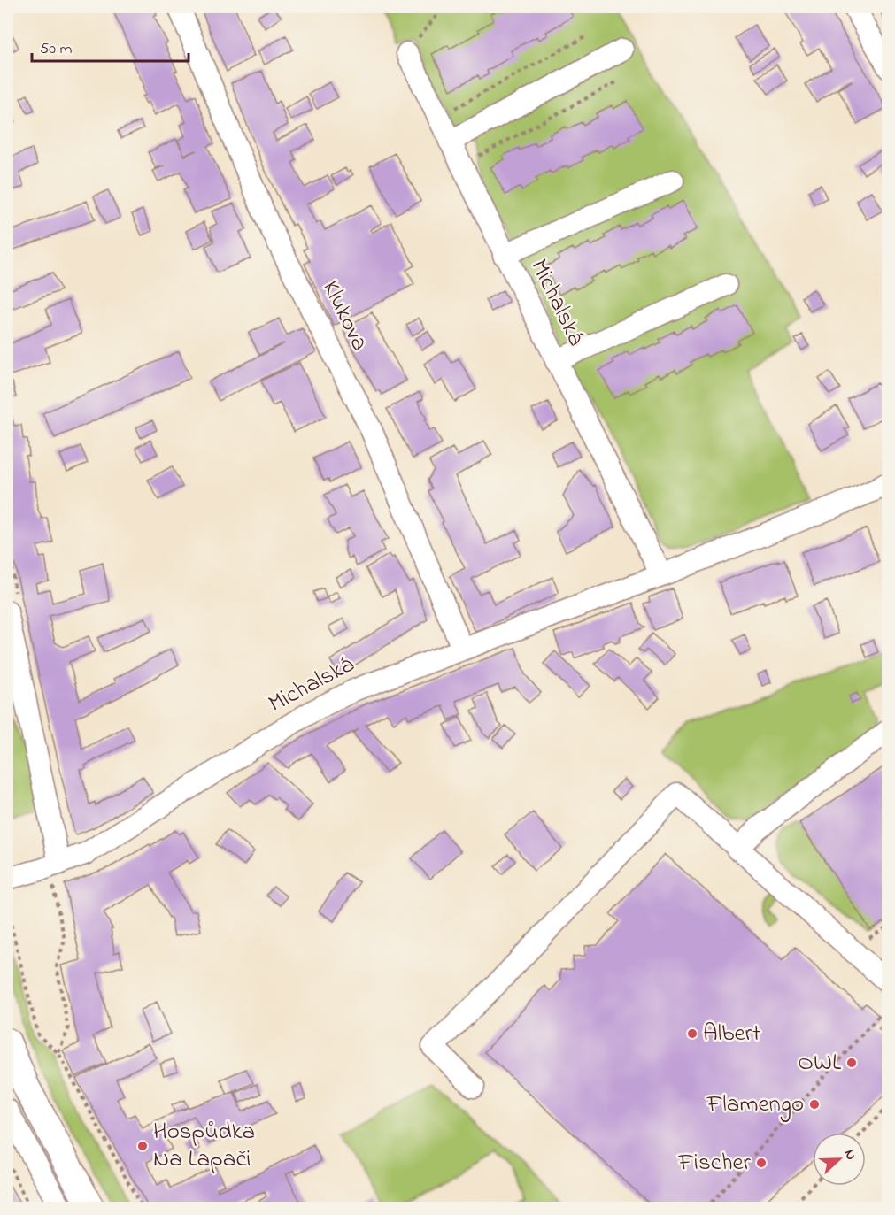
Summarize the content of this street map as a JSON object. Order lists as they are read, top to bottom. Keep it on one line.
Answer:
{"streets":{"street":["Michalská","Klukova"]},"crossings":[["Michalská","Klukova"]],"places":["Albert","OWL","Flamengo","Hospůdka Na Lapači","Fischer"],"scale_bar":"50 m","north":"right"}
